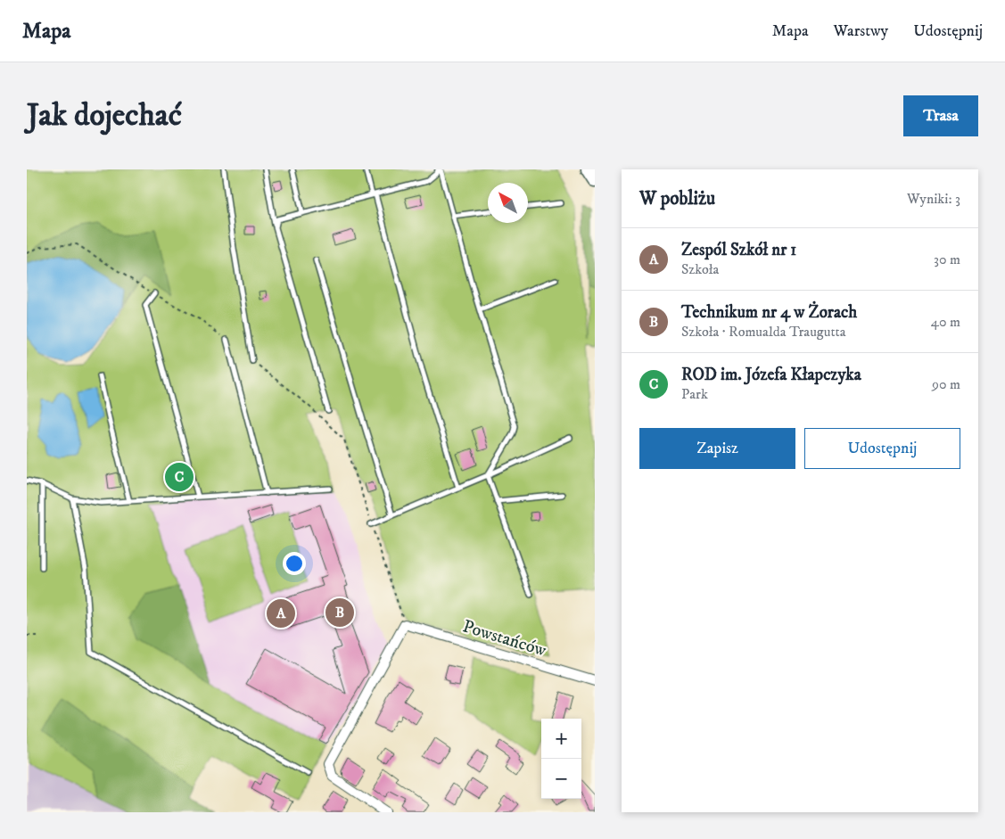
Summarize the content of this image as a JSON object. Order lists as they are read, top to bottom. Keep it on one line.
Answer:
{"streets":{"street":["Powstańców"]},"north":"top left","page":{"header":"Mapa","nav":["Mapa","Warstwy","Udostępnij"],"buttons":["Trasa",["Zapisz","Udostępnij"]],"title":"Jak dojechać","heading":["W pobliżu","Wyniki: 3"],"list":[{"mark":"A","name":"Zespól Szkół nr 1","note":"Szkoła","value":"30 m"},{"mark":"B","name":"Technikum nr 4 w Żorach","note":"Szkoła · Romualda Traugutta","value":"40 m"},{"mark":"C","name":"ROD im. Józefa Kłapczyka","note":"Park","value":"90 m"}],"pins":["C","B","A"],"map_buttons":["+","−"]}}
